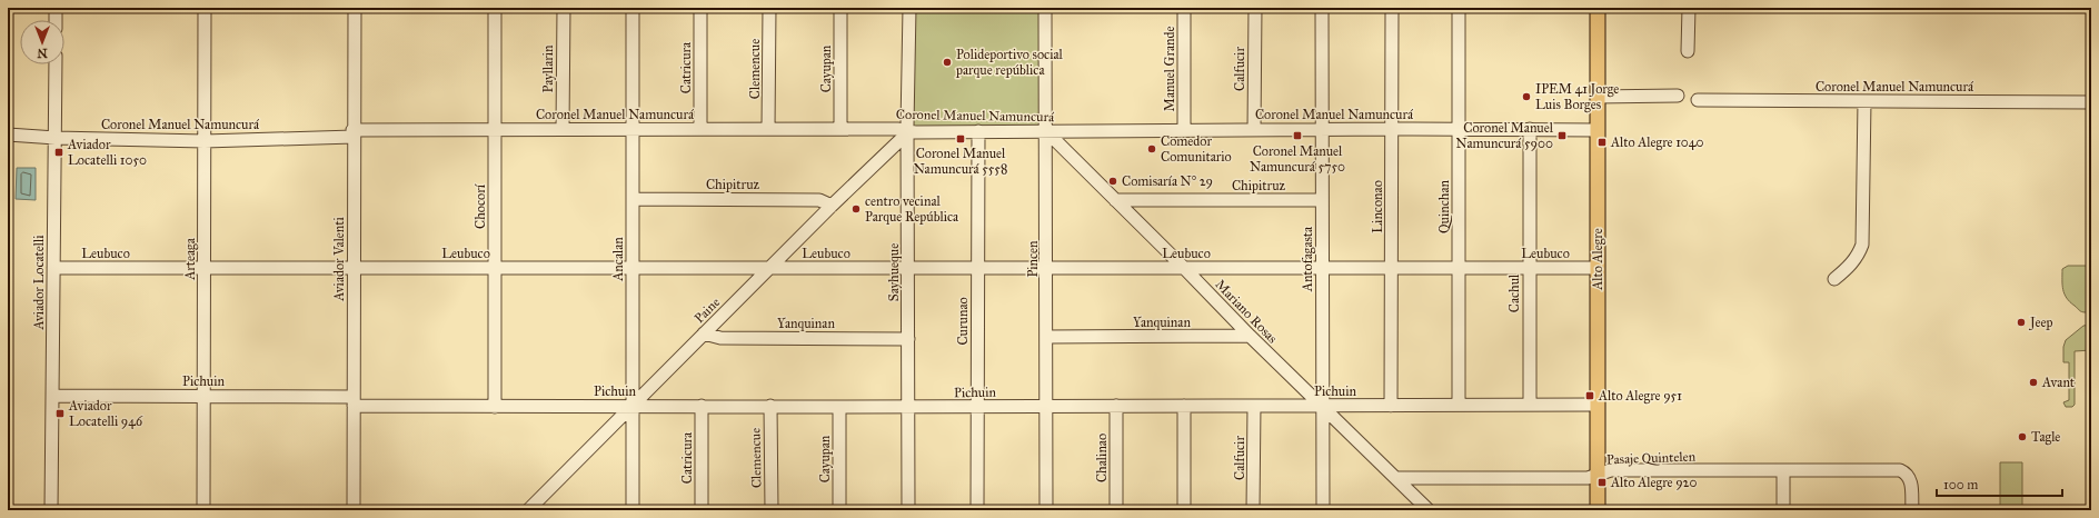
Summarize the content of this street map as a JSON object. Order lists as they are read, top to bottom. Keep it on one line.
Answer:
{"streets":{"main road":["Alto Alegre"],"street":["Catricura","Payllarin","Clemencue","Cayupan","Manuel Grande","Calfucir","Coronel Manuel Namuncurá","Chipitruz","Chocorí","Linconao","Quinchan","Leubuco","Arteaga","Aviador Valenti","Ancalan","Pincen","Antofagasta","Sayhueque","Aviador Locatelli","Cachul","Paine","Mariano Rosas","Curunao","Yanquinan","Pichuin","Chalinao","Pasaje Quintelen"]},"crossings":[["Catricura","Coronel Manuel Namuncurá"],["Catricura","Pichuin"],["Payllarin","Coronel Manuel Namuncurá"],["Clemencue","Coronel Manuel Namuncurá"],["Clemencue","Pichuin"],["Cayupan","Coronel Manuel Namuncurá"],["Cayupan","Pichuin"],["Manuel Grande","Coronel Manuel Namuncurá"],["Calfucir","Coronel Manuel Namuncurá"],["Calfucir","Pichuin"],["Coronel Manuel Namuncurá","Chocorí"],["Coronel Manuel Namuncurá","Linconao"],["Coronel Manuel Namuncurá","Quinchan"],["Coronel Manuel Namuncurá","Arteaga"],["Coronel Manuel Namuncurá","Aviador Valenti"],["Coronel Manuel Namuncurá","Ancalan"],["Coronel Manuel Namuncurá","Pincen"],["Coronel Manuel Namuncurá","Antofagasta"],["Coronel Manuel Namuncurá","Alto Alegre"],["Coronel Manuel Namuncurá","Sayhueque"],["Coronel Manuel Namuncurá","Aviador Locatelli"],["Coronel Manuel Namuncurá","Cachul"],["Coronel Manuel Namuncurá","Paine"],["Coronel Manuel Namuncurá","Mariano Rosas"],["Coronel Manuel Namuncurá","Curunao"],["Chipitruz","Ancalan"],["Chipitruz","Antofagasta"],["Chipitruz","Paine"],["Chipitruz","Mariano Rosas"],["Chocorí","Leubuco"],["Chocorí","Pichuin"],["Linconao","Leubuco"],["Linconao","Pichuin"],["Quinchan","Leubuco"],["Quinchan","Pichuin"],["Leubuco","Arteaga"],["Leubuco","Aviador Valenti"],["Leubuco","Ancalan"],["Leubuco","Pincen"],["Leubuco","Antofagasta"],["Leubuco","Alto Alegre"],["Leubuco","Sayhueque"],["Leubuco","Aviador Locatelli"],["Leubuco","Cachul"],["Leubuco","Paine"],["Leubuco","Mariano Rosas"],["Leubuco","Curunao"],["Arteaga","Pichuin"],["Aviador Valenti","Pichuin"],["Ancalan","Paine"],["Ancalan","Pichuin"],["Pincen","Mariano Rosas"],["Pincen","Yanquinan"],["Pincen","Pichuin"],["Antofagasta","Mariano Rosas"],["Antofagasta","Pichuin"],["Alto Alegre","Pichuin"],["Alto Alegre","Pasaje Quintelen"],["Sayhueque","Paine"],["Sayhueque","Yanquinan"],["Sayhueque","Pichuin"],["Aviador Locatelli","Pichuin"],["Cachul","Pichuin"],["Paine","Yanquinan"],["Paine","Pichuin"],["Mariano Rosas","Yanquinan"],["Mariano Rosas","Pichuin"],["Mariano Rosas","Pasaje Quintelen"],["Curunao","Pichuin"],["Pichuin","Chalinao"]],"places":{"other":["Polideportivo social parque república","IPEM 41 Jorge Luis Borges","Comedor Comunitario","Comisaría N° 29","centro vecinal Parque República","Jeep","Avant","Tagle"],"transit":["Coronel Manuel Namuncurá 5750","Coronel Manuel Namuncurá 5900","Coronel Manuel Namuncurá 5558","Alto Alegre 1040","Aviador Locatelli 1050","Alto Alegre 951","Aviador Locatelli 946","Alto Alegre 920"]},"scale_bar":"100 m","north":"bottom"}
